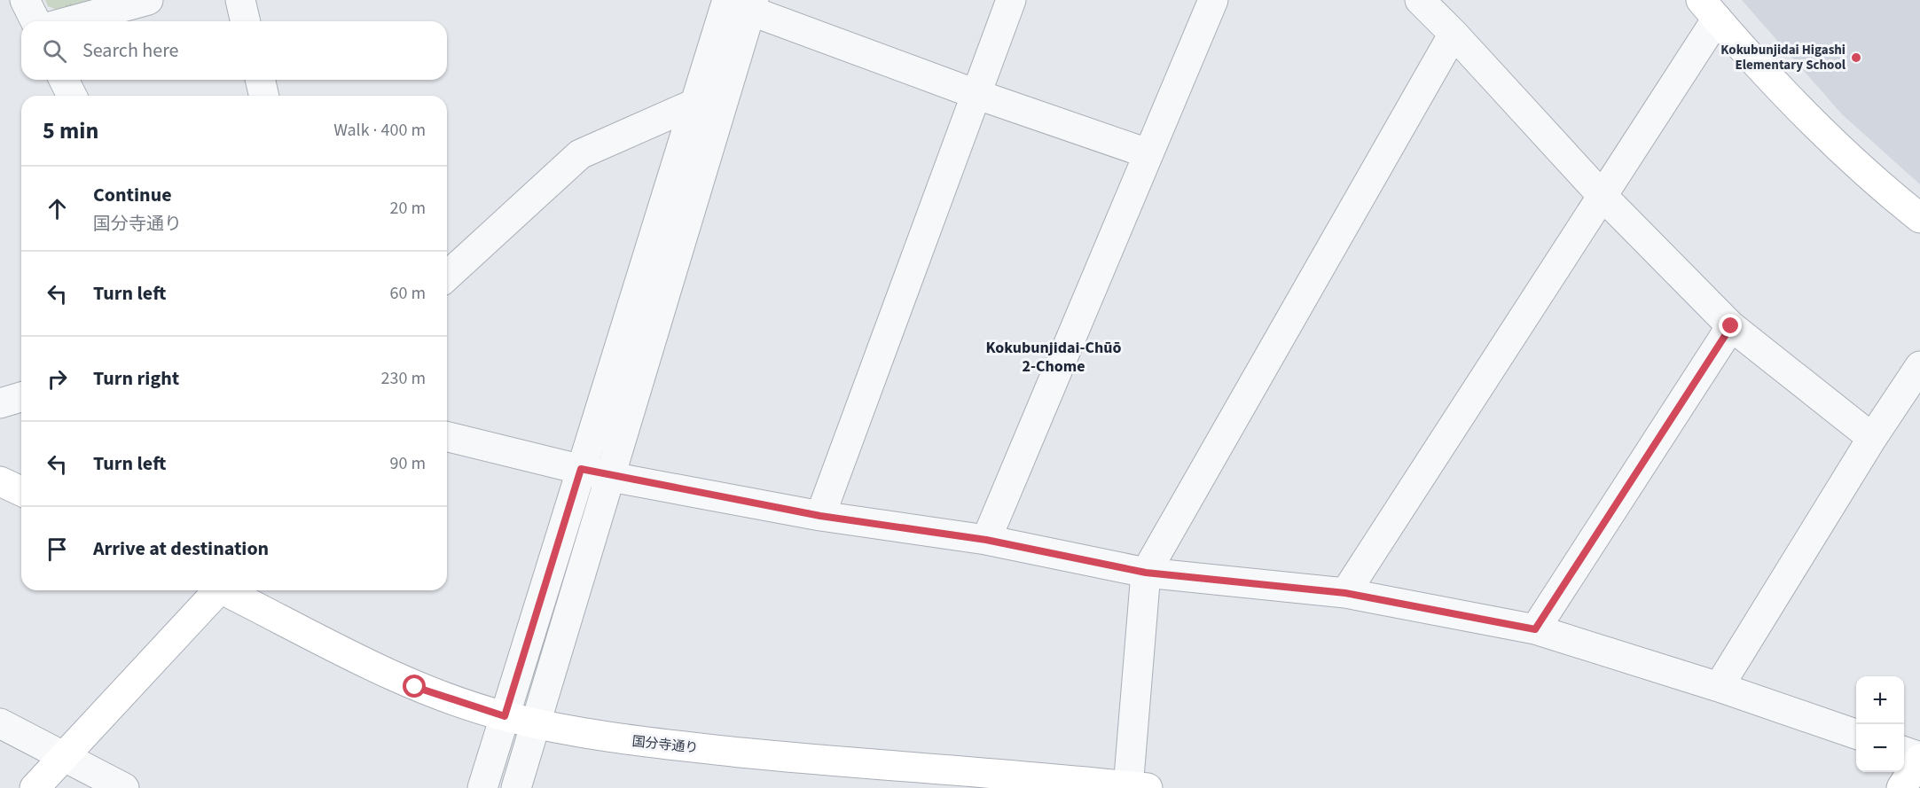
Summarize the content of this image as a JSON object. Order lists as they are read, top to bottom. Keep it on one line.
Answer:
{"streets":{"street":["国分寺通り"]},"districts":["Kokubunjidai-Chūō 2-Chome"],"places":["Kokubunjidai Higashi Elementary School"],"page":{"search":"Search here","heading":["5 min","Walk · 400 m"],"list":[["Continue","国分寺通り","20 m"],["Turn left","60 m"],["Turn right","230 m"],["Turn left","90 m"],"Arrive at destination"],"map_buttons":["+","−"]}}
